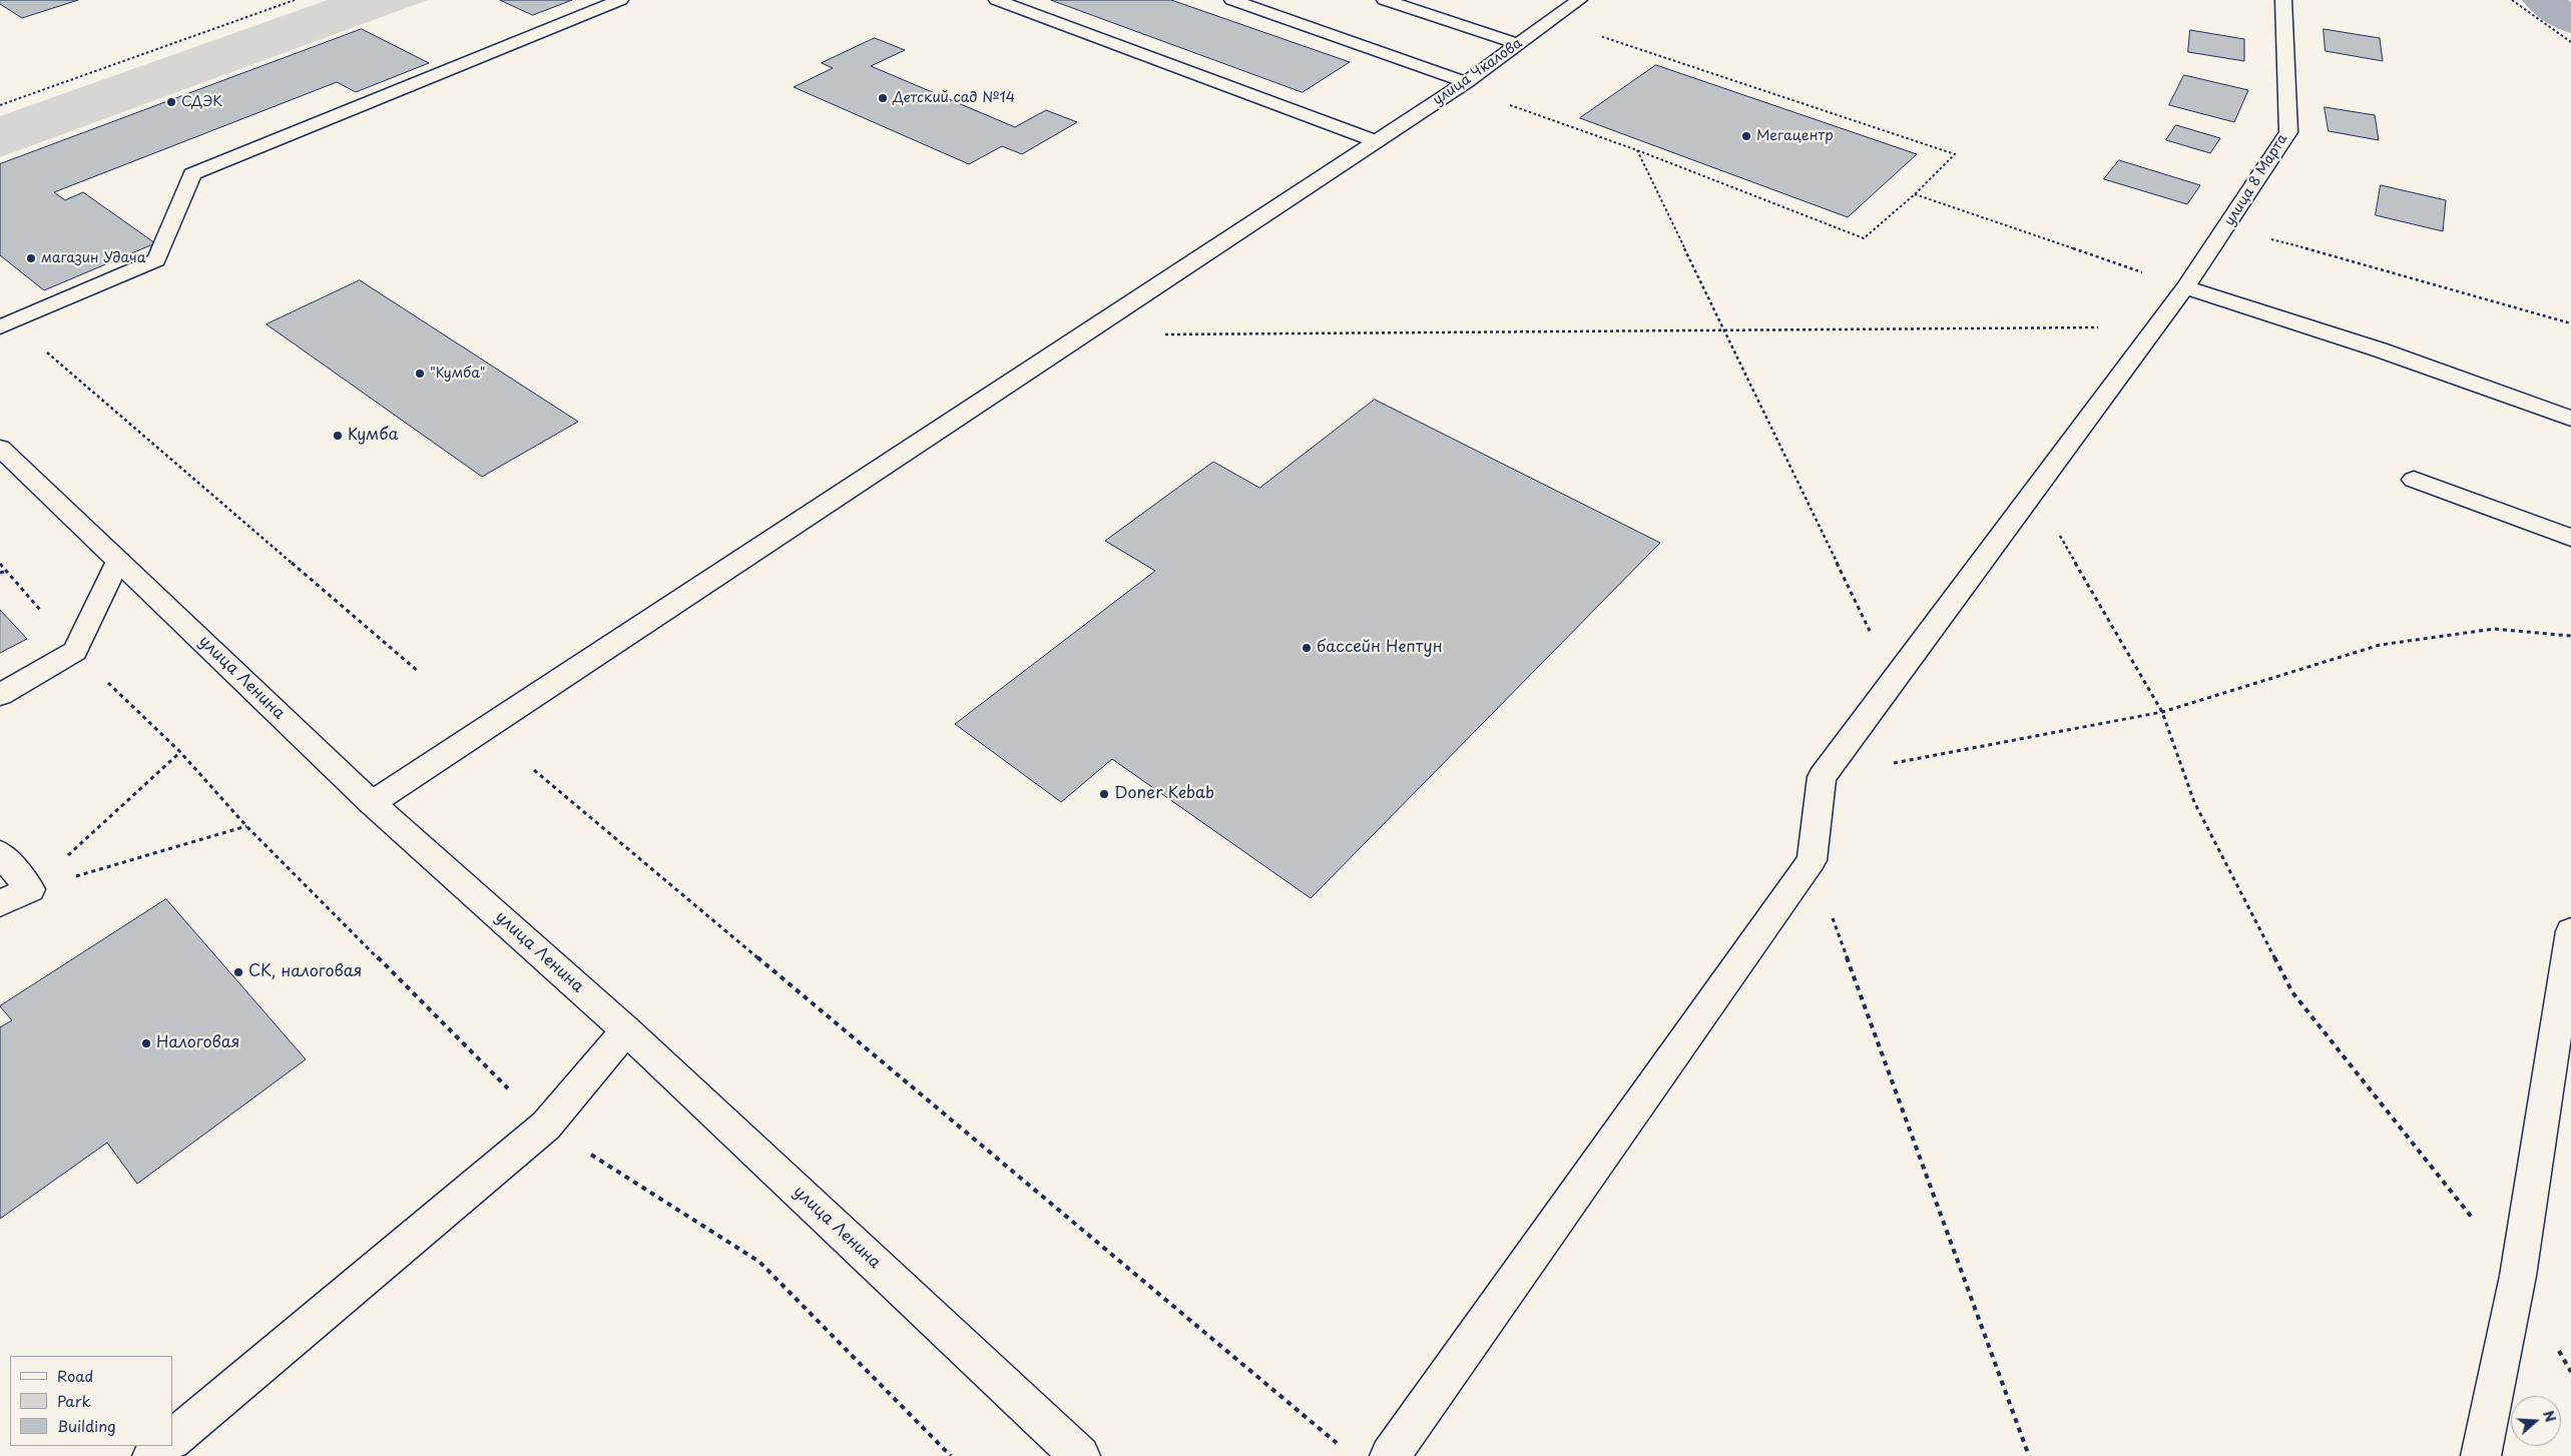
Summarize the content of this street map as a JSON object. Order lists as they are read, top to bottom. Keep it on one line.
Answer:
{"streets":{"street":["улица Чкалова","улица 8 Марта","улица Ленина"]},"crossings":[["улица Чкалова","улица Ленина"]],"places":["Детский сад №14","СДЭК","Мегацентр","магазин Удача","\"Кумба\"","Кумба","бассейн Нептун","Doner Kebab","СК, налоговая","Налоговая"],"legend":["Road","Park","Building"],"north":"right"}
